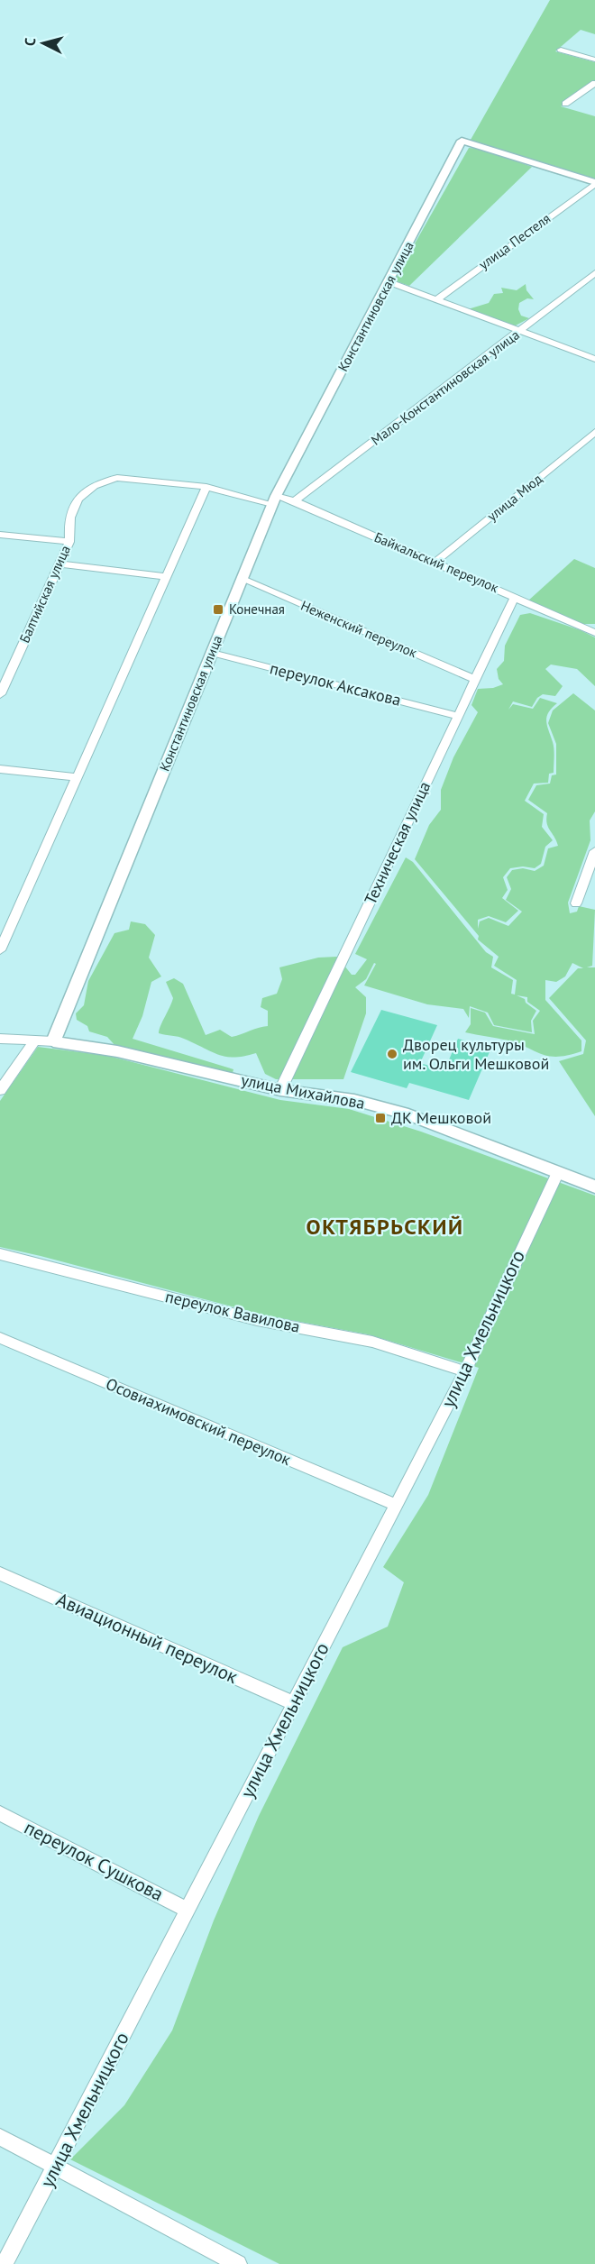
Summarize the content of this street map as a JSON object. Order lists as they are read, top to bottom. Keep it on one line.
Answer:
{"streets":{"street":["улица Пестеля","Константиновская улица","Мало-Константиновская улица","улица Мюд","Байкальский переулок","Балтийская улица","Неженский переулок","переулок Аксакова","Техническая улица","улица Михайлова","переулок Вавилова","улица Хмельницкого","Осовиахимовский переулок","Авиационный переулок","переулок Сушкова"]},"crossings":[["улица Пестеля","Константиновская улица"],["Константиновская улица","Байкальский переулок"],["Константиновская улица","Балтийская улица"],["Константиновская улица","Неженский переулок"],["Константиновская улица","переулок Аксакова"],["Константиновская улица","улица Михайлова"],["Мало-Константиновская улица","Байкальский переулок"],["улица Мюд","Байкальский переулок"],["Байкальский переулок","Балтийская улица"],["Байкальский переулок","Техническая улица"],["Неженский переулок","Техническая улица"],["переулок Аксакова","Техническая улица"],["Техническая улица","улица Михайлова"],["улица Михайлова","улица Хмельницкого"],["переулок Вавилова","улица Хмельницкого"],["улица Хмельницкого","Осовиахимовский переулок"],["улица Хмельницкого","Авиационный переулок"],["улица Хмельницкого","переулок Сушкова"]],"districts":["ОКТЯБРЬСКИЙ"],"places":{"transit":["Конечная","ДК Мешковой"],"other":["Дворец культуры им. Ольги Мешковой"]},"north":"left"}
